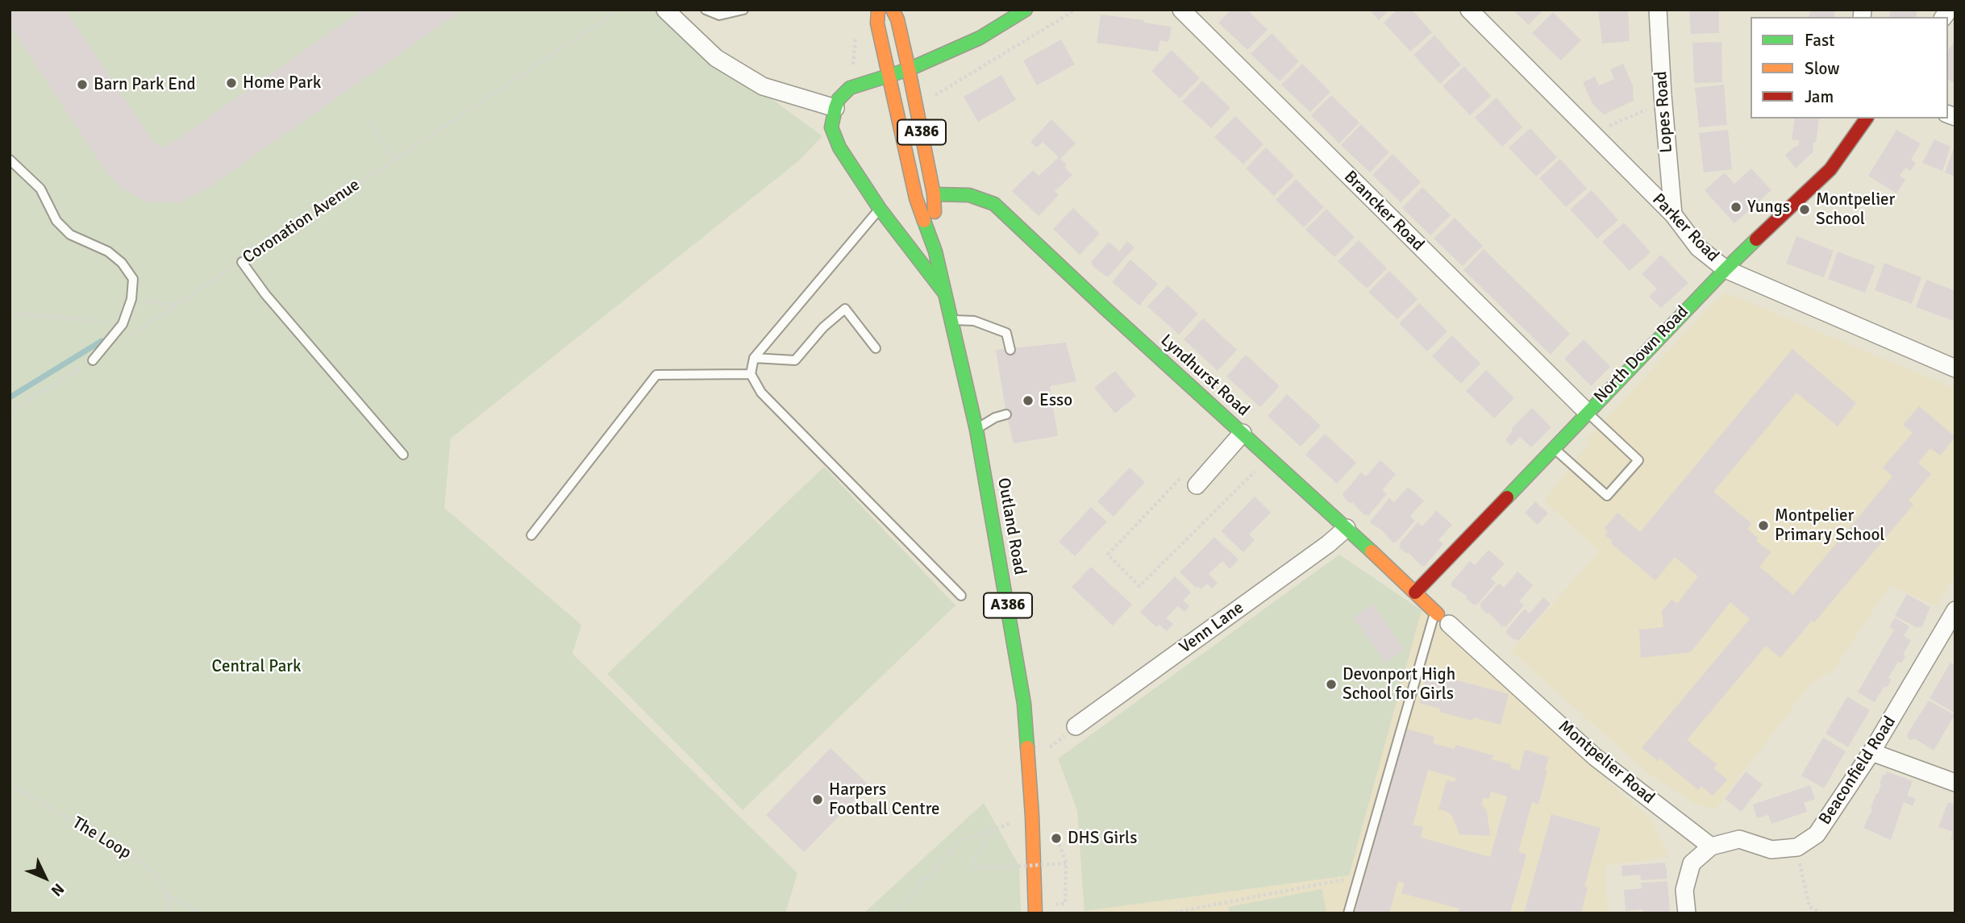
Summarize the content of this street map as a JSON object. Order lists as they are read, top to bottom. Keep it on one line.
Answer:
{"streets":{"street":["Lopes Road","A386","Brancker Road","Parker Road","North Down Road","Lyndhurst Road","Outland Road","Venn Lane","Montpelier Road","Beaconfield Road"],"path":["Coronation Avenue","The Loop"]},"crossings":[["Lopes Road","Parker Road"],["Brancker Road","North Down Road"],["Parker Road","North Down Road"],["North Down Road","Lyndhurst Road"],["Lyndhurst Road","Outland Road"],["Lyndhurst Road","Venn Lane"],["Lyndhurst Road","Montpelier Road"]],"parks":["Central Park"],"places":["Home Park","Barn Park End","Yungs","Montpelier School","Esso","Montpelier Primary School","Devonport High School for Girls","Harpers Football Centre","DHS Girls"],"legend":["Fast","Slow","Jam"],"north":"bottom right"}
